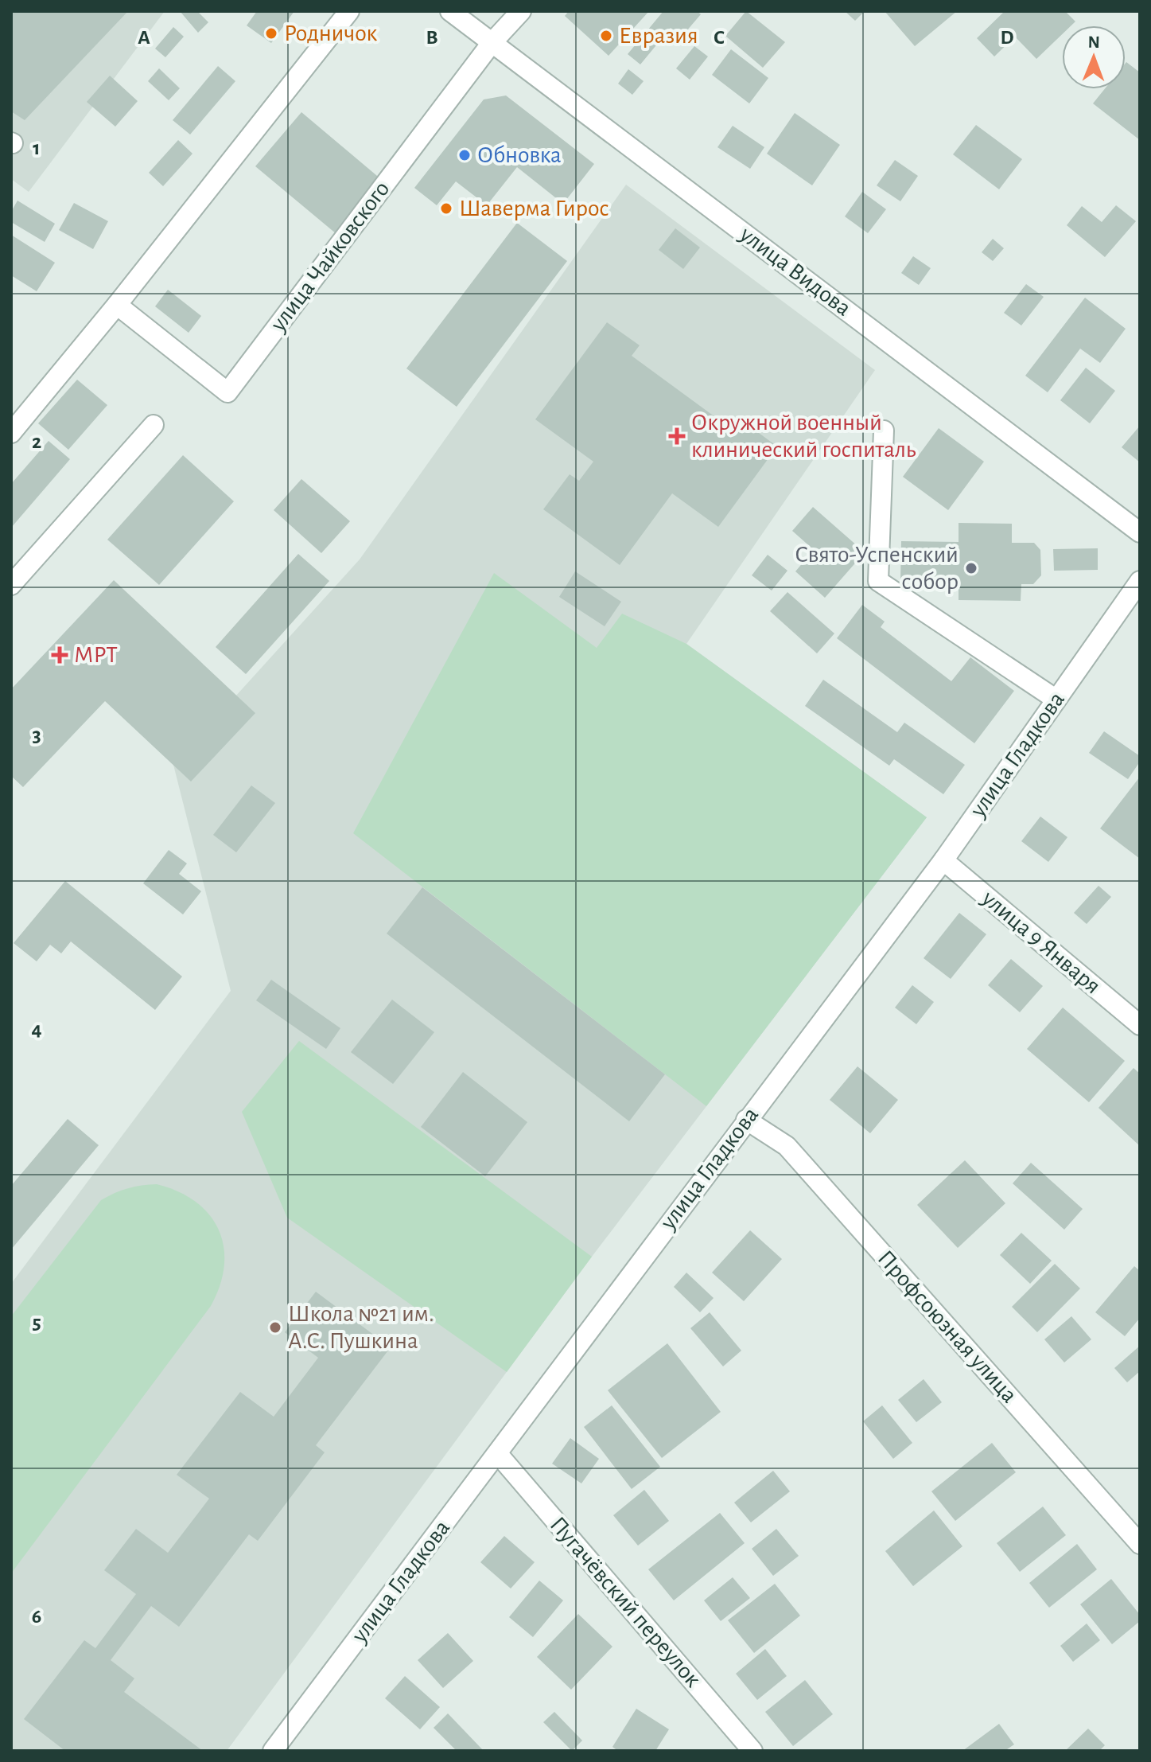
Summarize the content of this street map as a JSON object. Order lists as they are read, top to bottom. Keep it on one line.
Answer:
{"streets":{"street":["улица Чайковского","улица Видова","улица Гладкова","улица 9 Января","Профсоюзная улица","Пугачёвский переулок"]},"crossings":[["улица Чайковского","улица Видова"],["улица Гладкова","улица 9 Января"],["улица Гладкова","Профсоюзная улица"],["улица Гладкова","Пугачёвский переулок"]],"places":{"other":["Родничок","Евразия","Обновка","Шаверма Гирос","Свято-Успенский собор","Школа №21 им. А.С. Пушкина"],"health":["Окружной военный клинический госпиталь","МРТ"]},"north":"top","grid":{"columns":["A","B","C","D"],"rows":["1","2","3","4","5","6"]}}
